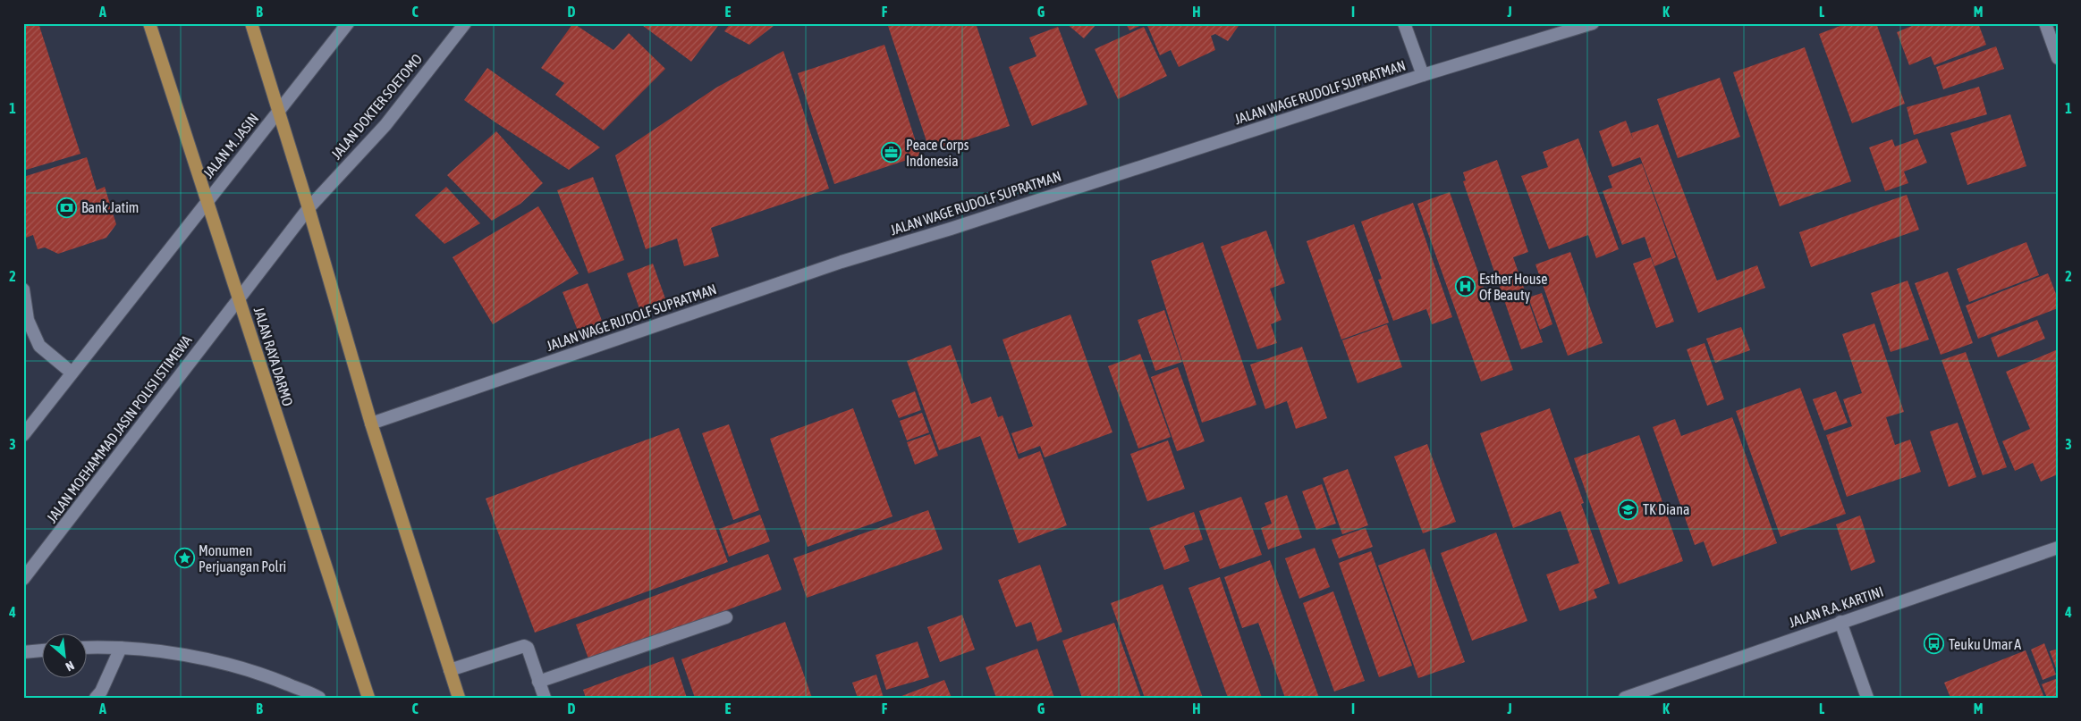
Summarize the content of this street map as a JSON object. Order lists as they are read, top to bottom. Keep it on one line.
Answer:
{"streets":{"main road":["JALAN RAYA DARMO"],"street":["JALAN WAGE RUDOLF SUPRATMAN","JALAN DOKTER SOETOMO","JALAN M. JASIN","JALAN MOEHAMMAD JASIN POLISI ISTIMEWA","JALAN R.A. KARTINI"]},"crossings":[["JALAN M. JASIN","JALAN RAYA DARMO"],["JALAN RAYA DARMO","JALAN MOEHAMMAD JASIN POLISI ISTIMEWA"]],"places":{"office":["Peace Corps Indonesia"],"bank":["Bank Jatim"],"hospital":["Esther House Of Beauty"],"school or university":["TK Diana"],"place":["Monumen Perjuangan Polri"],"bus stop":["Teuku Umar A"]},"north":"bottom right","grid":{"columns":["A","B","C","D","E","F","G","H","I","J","K","L","M"],"rows":["1","2","3","4"]}}
